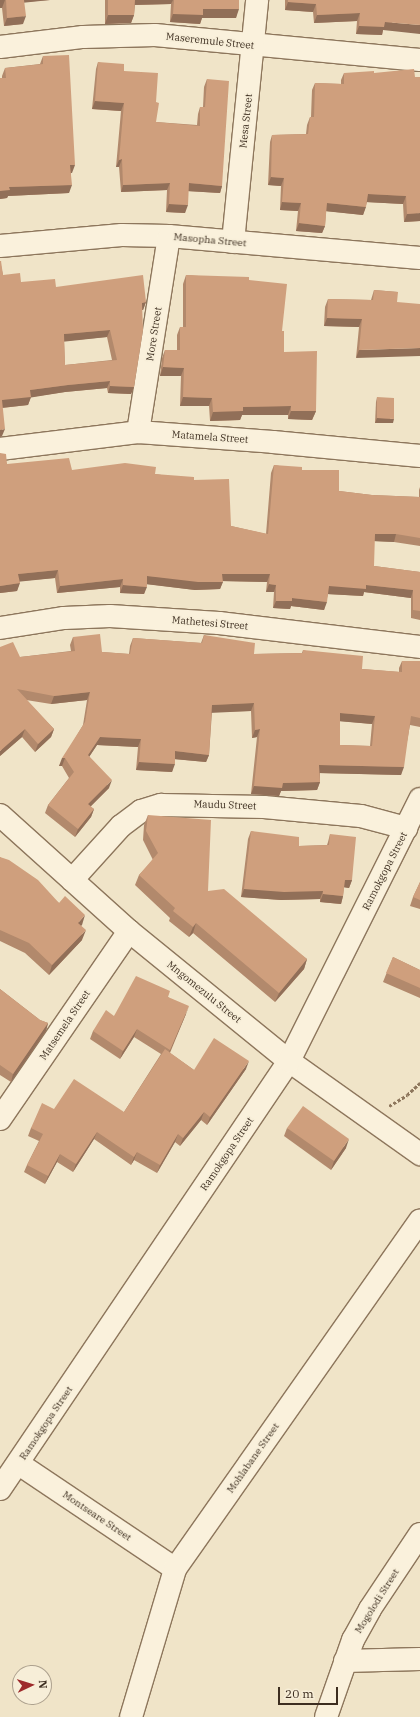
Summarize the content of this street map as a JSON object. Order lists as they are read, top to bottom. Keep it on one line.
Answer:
{"streets":{"street":["Maseremule Street","Mesa Street","Masopha Street","More Street","Matamela Street","Mathetesi Street","Maudu Street","Ramokgopa Street","Mngomezulu Street","Matsemela Street","Mohlabane Street","Montseare Street","Mogolodi Street"]},"crossings":[["Maseremule Street","Mesa Street"],["Mesa Street","Masopha Street"],["Masopha Street","More Street"],["More Street","Matamela Street"],["Maudu Street","Ramokgopa Street"],["Maudu Street","Mngomezulu Street"],["Ramokgopa Street","Mngomezulu Street"],["Ramokgopa Street","Montseare Street"],["Mngomezulu Street","Matsemela Street"],["Mohlabane Street","Montseare Street"]],"scale_bar":"20 m","north":"right"}
